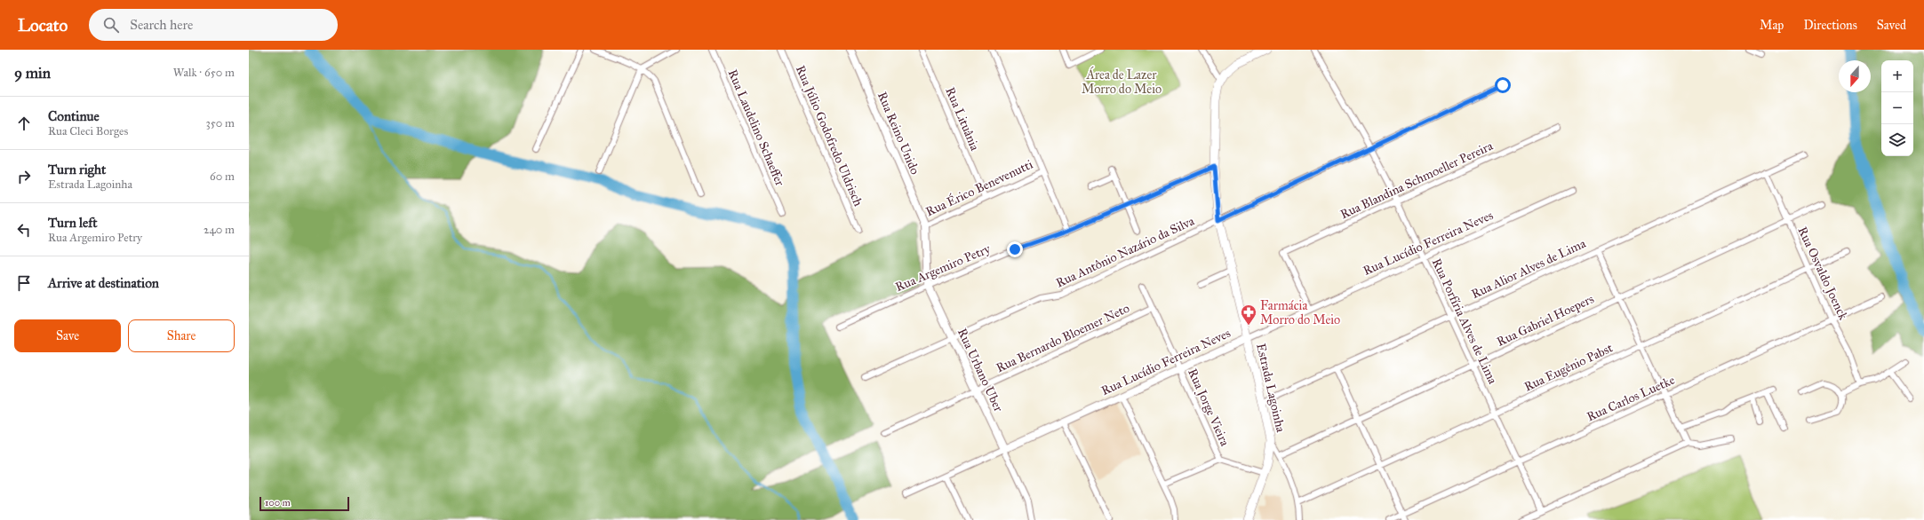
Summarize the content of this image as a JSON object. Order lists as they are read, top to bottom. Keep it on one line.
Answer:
{"streets":{"main road":["Estrada Lagoinha"],"street":["Rua Lituânia","Rua Laudelino Schaeffer","Rua Reino Unido","Rua Júlio Godofredo Uldrisch","Rua Blandina Schmoeller Pereira","Rua Érico Benevenutti","Rua Lucídio Ferreira Neves","Rua Antônio Nazário da Silva","Rua Argemiro Petry","Rua Alior Alves de Lima","Rua Osvaldo Joenck","Rua Gabriel Hoepers","Rua Porfíria Alves de Lima","Rua Bernardo Bloemer Neto","Rua Eugênio Pabst","Rua Urbano Uber","Rua Carlos Luetke","Rua Jorge Vieira"]},"crossings":[["Rua Lituânia","Rua Érico Benevenutti"],["Rua Reino Unido","Rua Érico Benevenutti"],["Rua Reino Unido","Rua Urbano Uber"],["Rua Blandina Schmoeller Pereira","Rua Lucídio Ferreira Neves"],["Rua Blandina Schmoeller Pereira","Rua Porfíria Alves de Lima"],["Rua Érico Benevenutti","Rua Urbano Uber"],["Rua Lucídio Ferreira Neves","Rua Porfíria Alves de Lima"],["Rua Lucídio Ferreira Neves","Rua Urbano Uber"],["Rua Lucídio Ferreira Neves","Estrada Lagoinha"],["Rua Lucídio Ferreira Neves","Rua Jorge Vieira"],["Rua Antônio Nazário da Silva","Rua Porfíria Alves de Lima"],["Rua Antônio Nazário da Silva","Rua Urbano Uber"],["Rua Antônio Nazário da Silva","Estrada Lagoinha"],["Rua Argemiro Petry","Rua Urbano Uber"],["Rua Argemiro Petry","Estrada Lagoinha"],["Rua Alior Alves de Lima","Rua Osvaldo Joenck"],["Rua Alior Alves de Lima","Rua Porfíria Alves de Lima"],["Rua Alior Alves de Lima","Estrada Lagoinha"],["Rua Osvaldo Joenck","Rua Gabriel Hoepers"],["Rua Osvaldo Joenck","Rua Eugênio Pabst"],["Rua Osvaldo Joenck","Rua Carlos Luetke"],["Rua Gabriel Hoepers","Rua Porfíria Alves de Lima"],["Rua Gabriel Hoepers","Estrada Lagoinha"],["Rua Porfíria Alves de Lima","Rua Eugênio Pabst"],["Rua Porfíria Alves de Lima","Rua Carlos Luetke"],["Rua Bernardo Bloemer Neto","Rua Urbano Uber"],["Rua Bernardo Bloemer Neto","Rua Jorge Vieira"],["Rua Eugênio Pabst","Estrada Lagoinha"]],"parks":["Área de Lazer Morro do Meio"],"places":{"pharmacy":["Farmácia Morro do Meio"]},"scale_bar":"100 m","north":"bottom","page":{"header":"Locato","search":"Search here","nav":["Map","Directions","Saved"],"heading":["9 min","Walk · 650 m"],"map_buttons":["+","−"],"list":[["Continue","Rua Cleci Borges","350 m"],["Turn right","Estrada Lagoinha","60 m"],["Turn left","Rua Argemiro Petry","240 m"],"Arrive at destination"],"buttons":["Save","Share"],"scale":"100 m"}}
